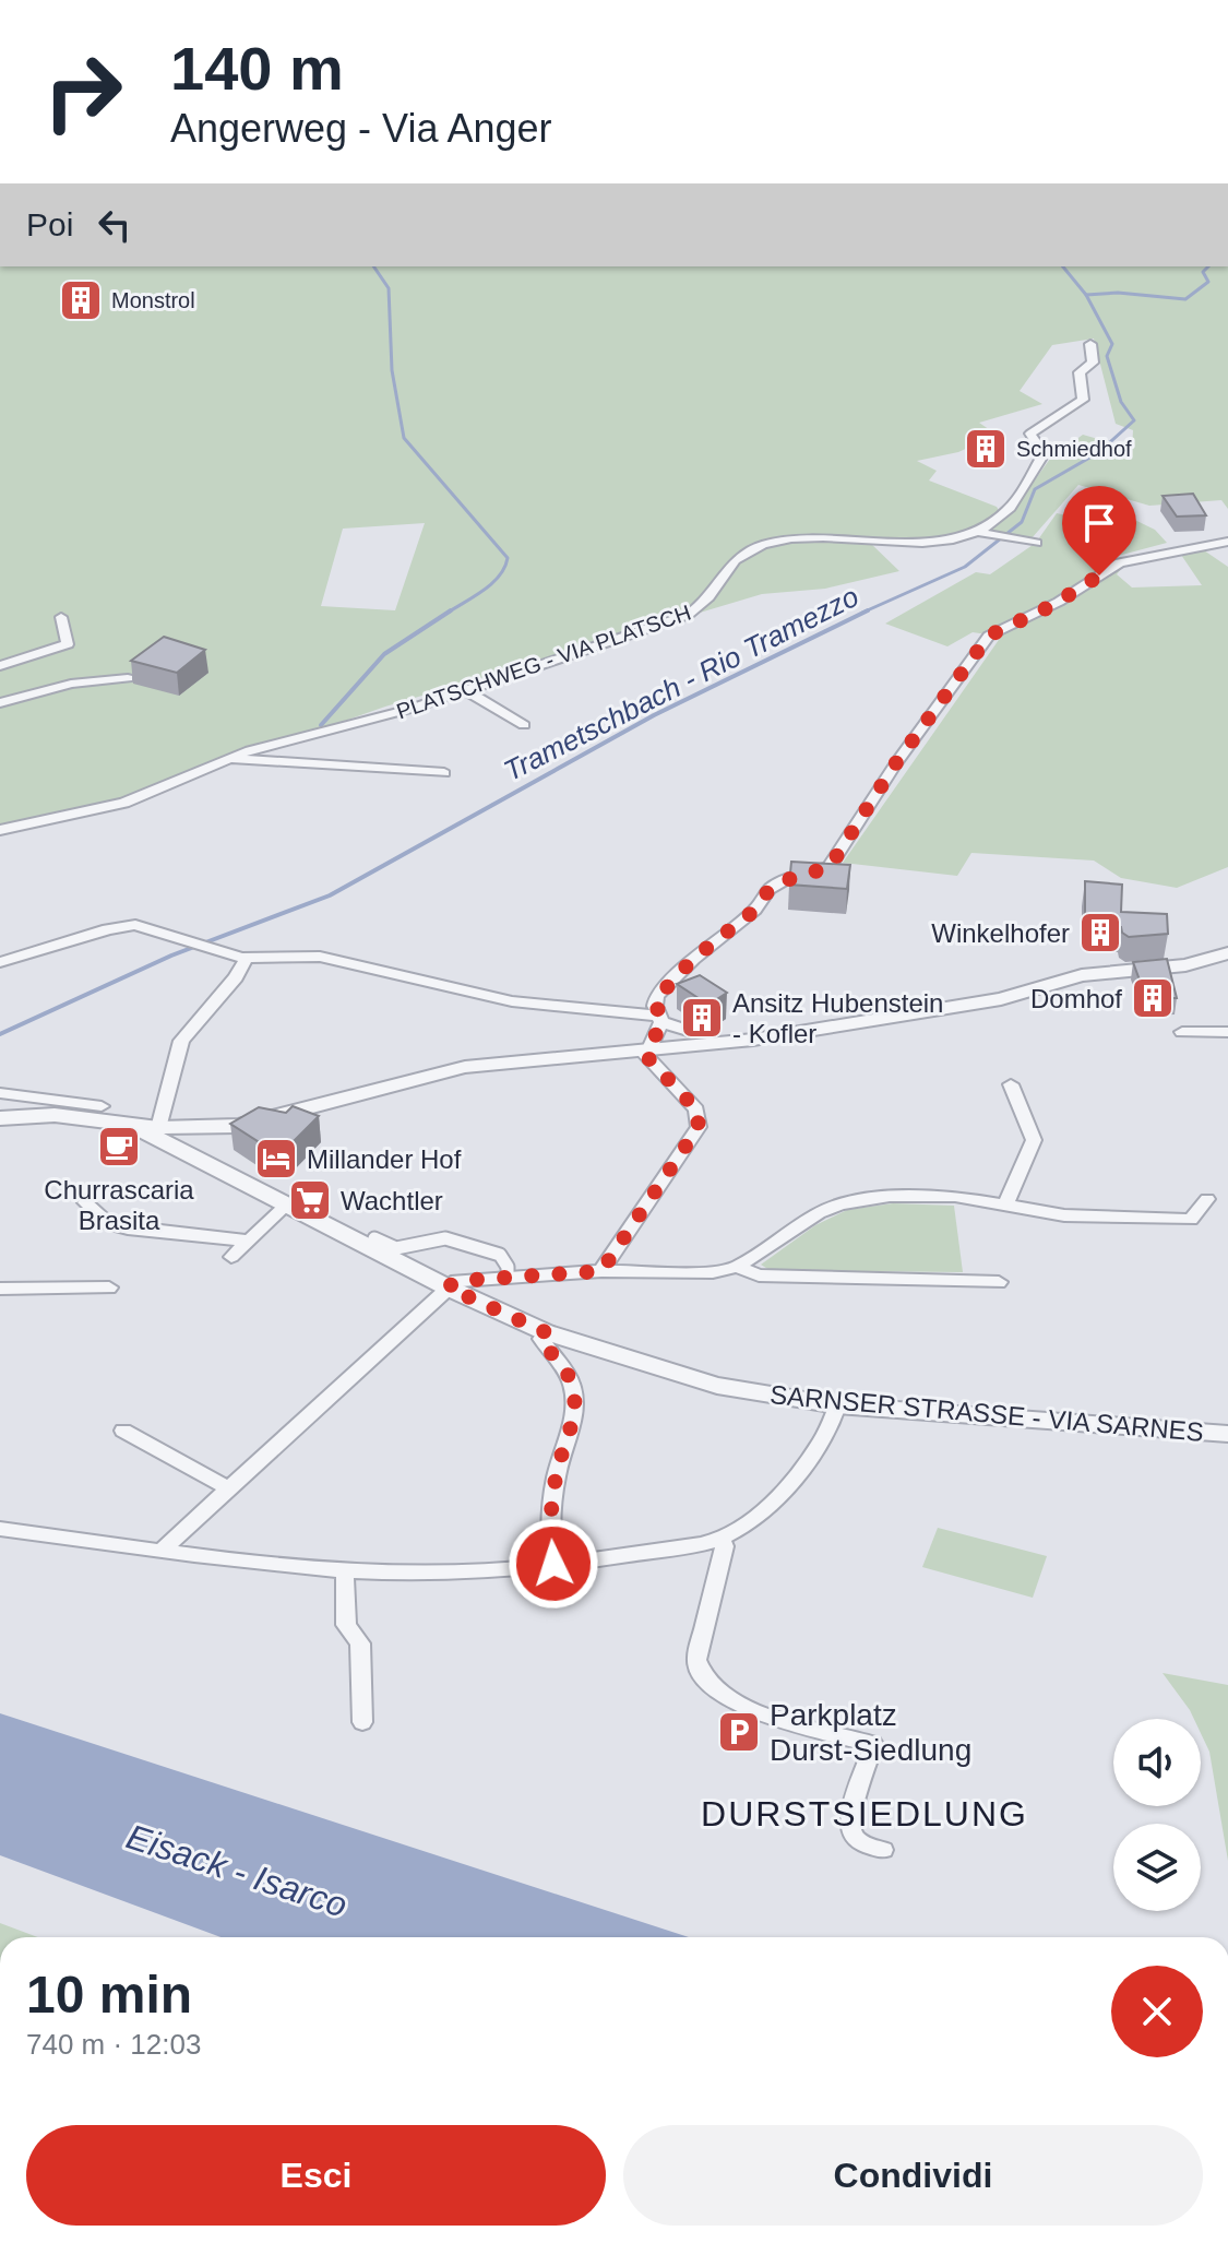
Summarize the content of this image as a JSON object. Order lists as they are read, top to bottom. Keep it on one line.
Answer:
{"streets":{"street":["PLATSCHWEG - VIA PLATSCH","SARNSER STRASSE - VIA SARNES"]},"districts":["DURSTSIEDLUNG"],"water":["Trametschbach - Rio Tramezzo","Eisack - Isarco"],"places":{"building":["Monstrol","Schmiedhof","Winkelhofer","Domhof","Ansitz Hubenstein - Kofler"],"cafe":["Churrascaria Brasita"],"hotel":["Millander Hof"],"supermarket":["Wachtler"],"parking":["Parkplatz Durst-Siedlung"]},"page":{"turn":["140 m","Angerweg - Via Anger"],"then":"Poi","heading":["10 min","740 m · 12:03"],"buttons":["Esci","Condividi"]}}
